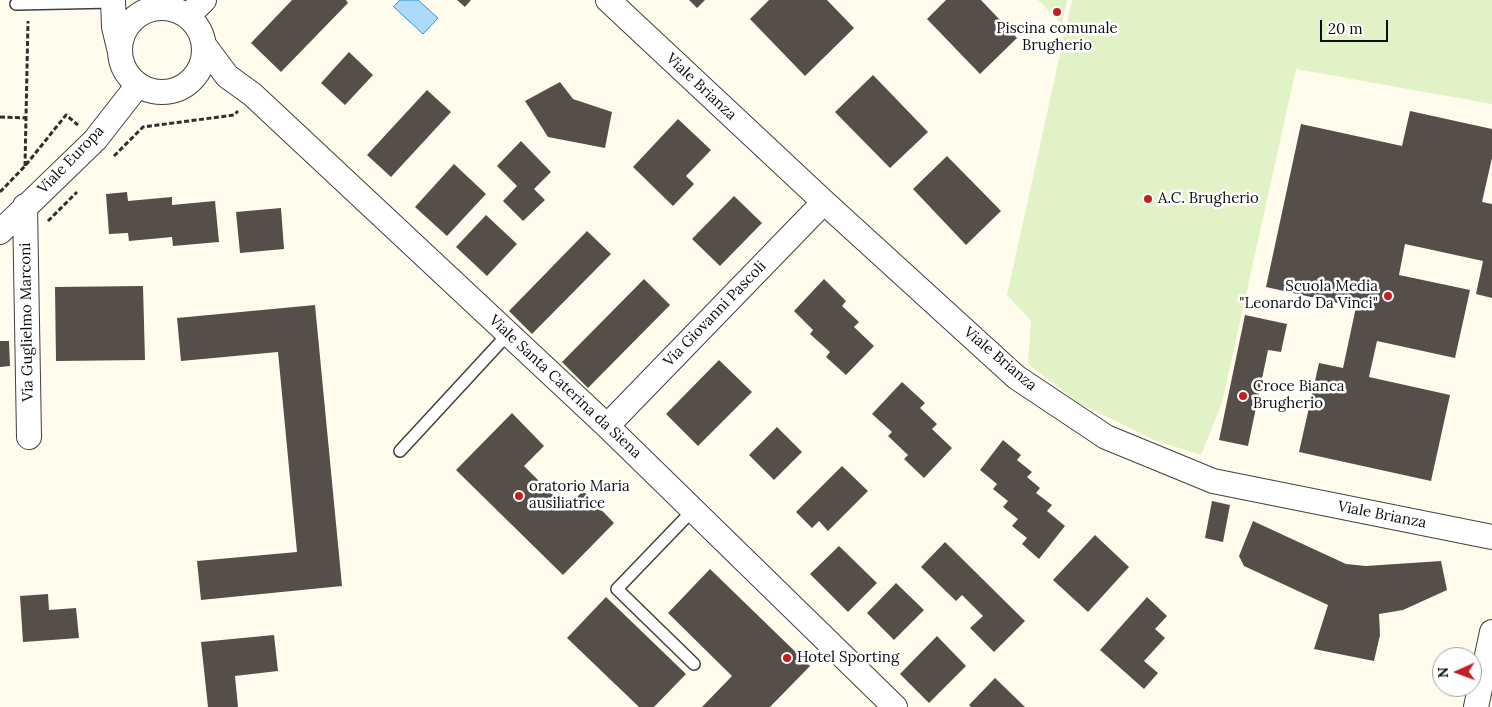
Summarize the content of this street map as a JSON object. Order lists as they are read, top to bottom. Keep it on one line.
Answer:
{"streets":{"street":["Viale Brianza","Viale Europa","Via Giovanni Pascoli","Via Guglielmo Marconi","Viale Santa Caterina da Siena"]},"crossings":[["Viale Brianza","Via Giovanni Pascoli"],["Viale Europa","Via Guglielmo Marconi"],["Viale Europa","Viale Santa Caterina da Siena"],["Via Giovanni Pascoli","Viale Santa Caterina da Siena"]],"places":["Piscina comunale Brugherio","A.C. Brugherio","Scuola Media \"Leonardo Da Vinci\"","Croce Bianca Brugherio","oratorio Maria ausiliatrice","Hotel Sporting"],"scale_bar":"20 m","north":"left"}
